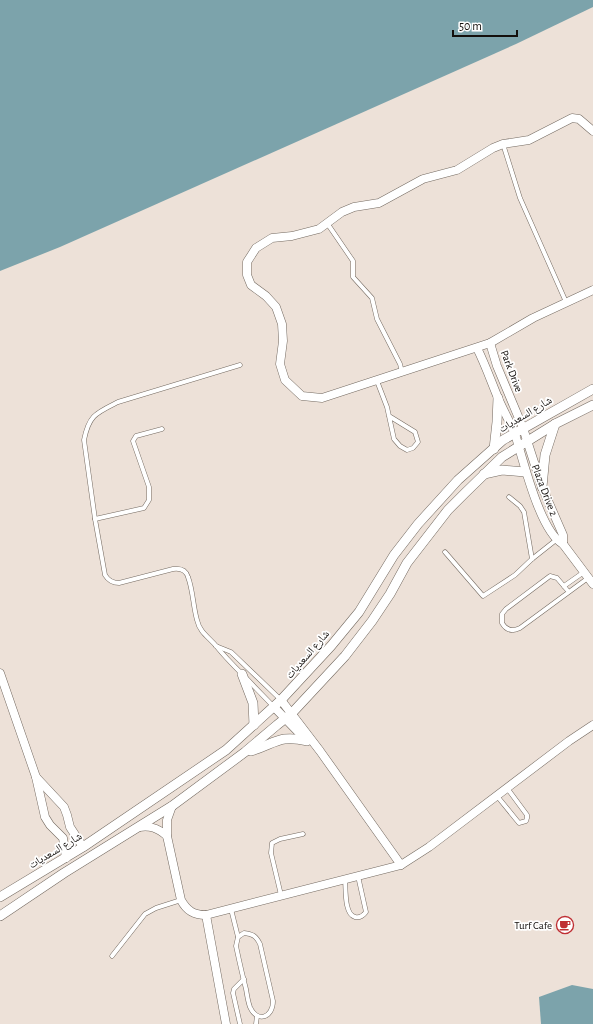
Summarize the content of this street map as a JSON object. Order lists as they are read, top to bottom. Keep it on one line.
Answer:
{"streets":{"street":["Park Drive","شارع السعديات","Plaza Drive 2"]},"crossings":[["Park Drive","شارع السعديات"],["Park Drive","Plaza Drive 2"]],"places":{"cafe":["Turf Cafe"]},"scale_bar":"50 m"}
